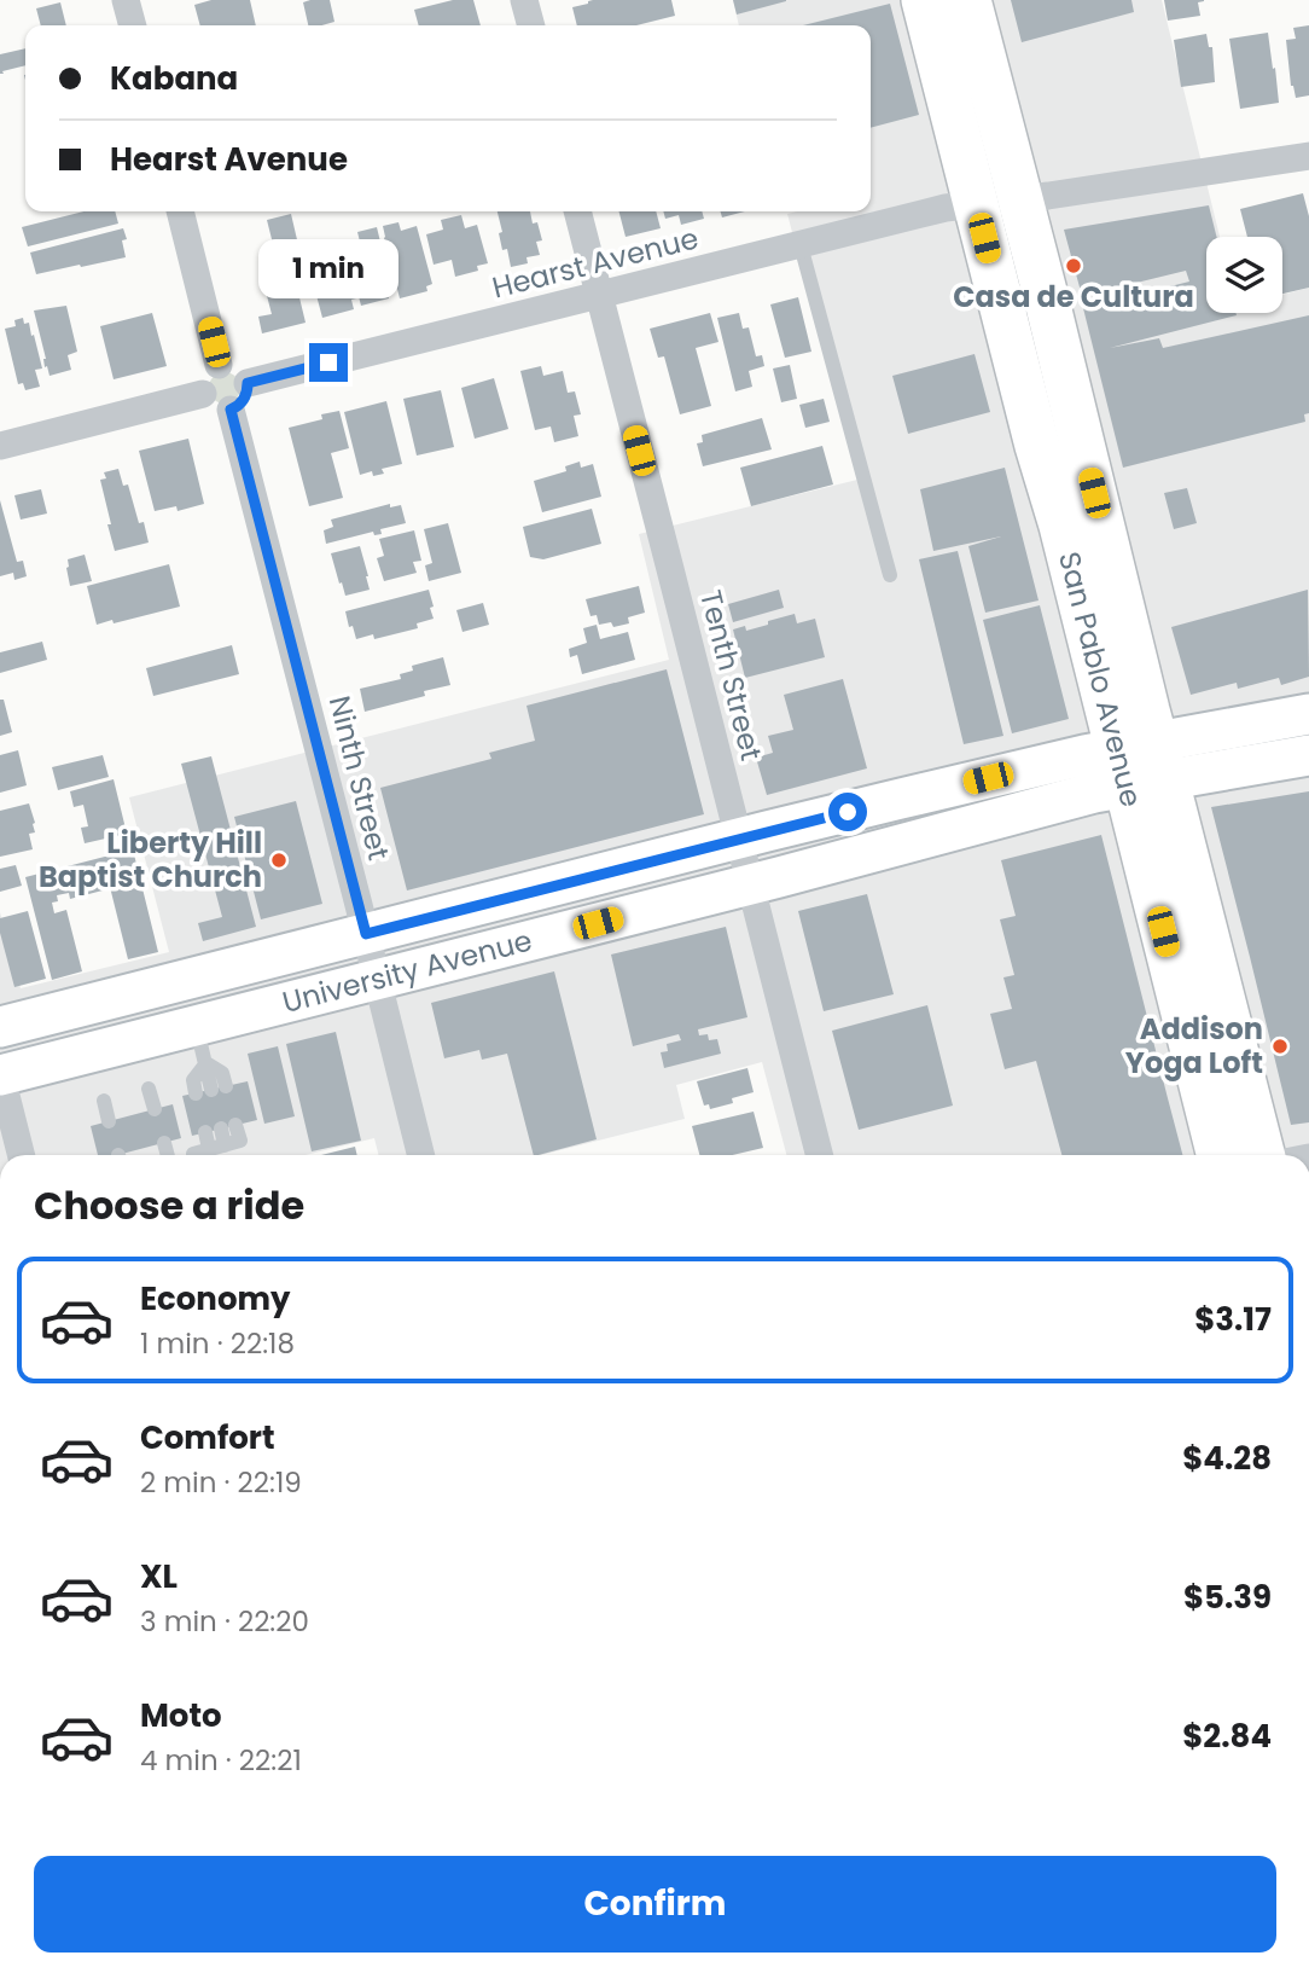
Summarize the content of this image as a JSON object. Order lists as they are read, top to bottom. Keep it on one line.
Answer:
{"streets":{"main road":["San Pablo Avenue","University Avenue"],"street":["Hearst Avenue","Tenth Street","Ninth Street"]},"crossings":[["Hearst Avenue","Tenth Street"],["Hearst Avenue","San Pablo Avenue"],["Hearst Avenue","Ninth Street"],["Tenth Street","University Avenue"],["San Pablo Avenue","University Avenue"],["Ninth Street","University Avenue"]],"places":["Casa de Cultura","Liberty Hill Baptist Church","Addison Yoga Loft"],"page":{"banner":["Kabana","Hearst Avenue"],"bubble":"1 min","heading":"Choose a ride","list":[{"name":"Economy","note":"1 min · 22:18","value":"$3.17"},{"name":"Comfort","note":"2 min · 22:19","value":"$4.28"},{"name":"XL","note":"3 min · 22:20","value":"$5.39"},{"name":"Moto","note":"4 min · 22:21","value":"$2.84"}],"buttons":"Confirm"}}
